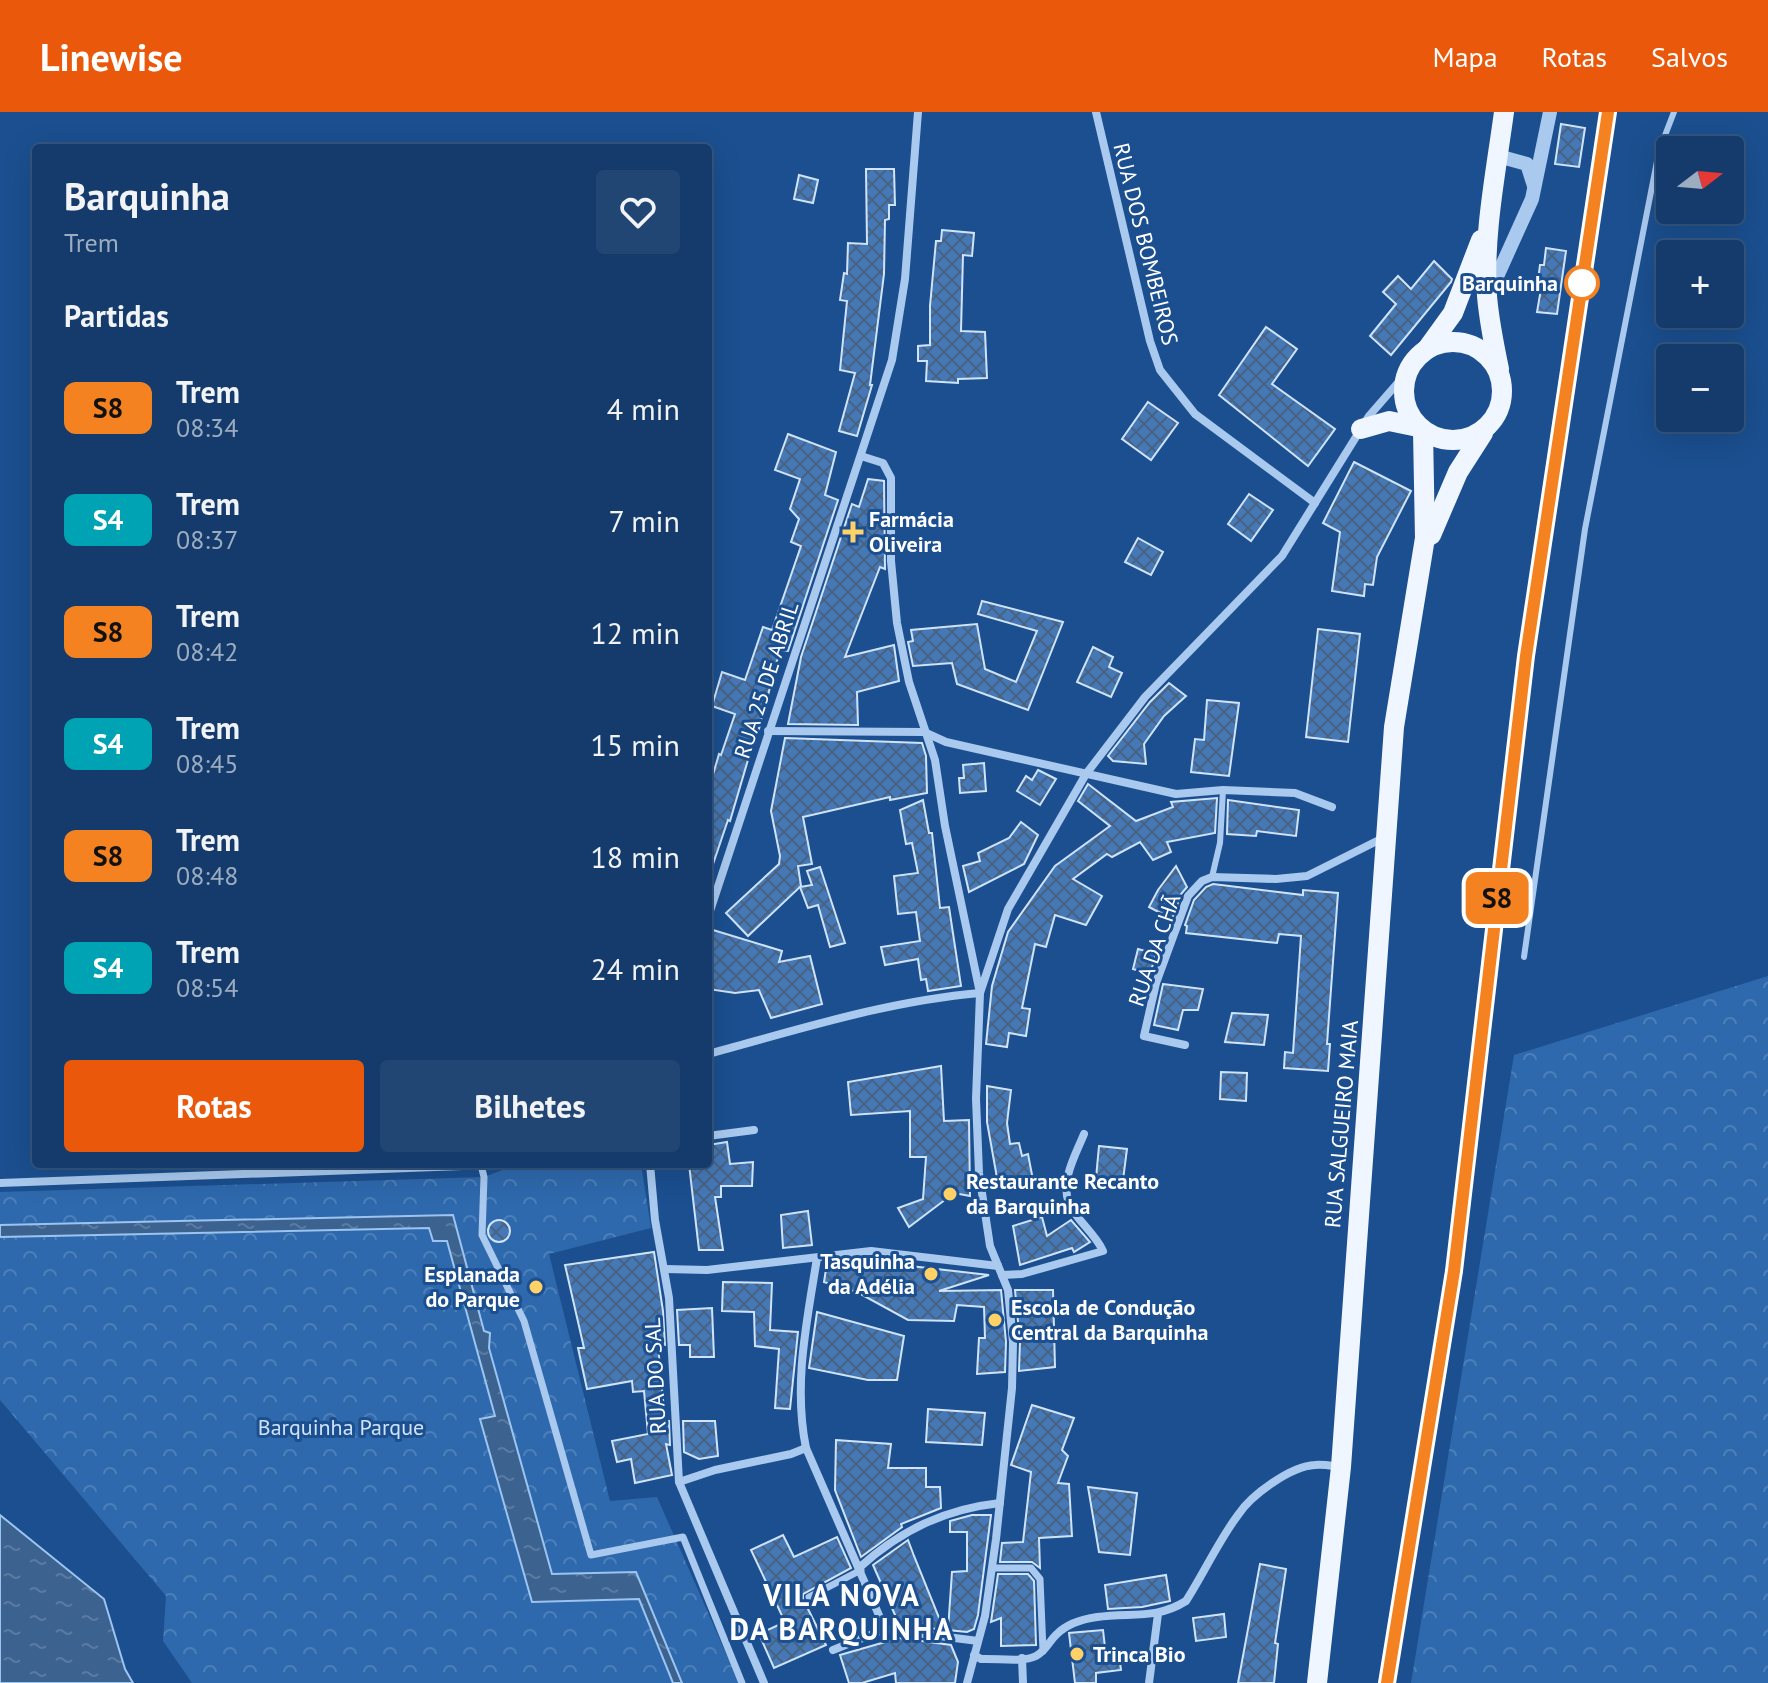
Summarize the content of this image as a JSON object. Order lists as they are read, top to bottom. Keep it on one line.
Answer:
{"streets":{"main road":["RUA SALGUEIRO MAIA"],"street":["RUA DOS BOMBEIROS","RUA 25 DE ABRIL","RUA DA CHÃ","RUA DO SAL"]},"districts":["VILA NOVA DA BARQUINHA"],"parks":["Barquinha Parque"],"places":{"other":["Barquinha","Restaurante Recanto da Barquinha","Tasquinha da Adélia","Esplanada do Parque","Escola de Condução Central da Barquinha","Trinca Bio"],"health":["Farmácia Oliveira"]},"north":"right","page":{"header":"Linewise","nav":["Mapa","Rotas","Salvos"],"on_map":"S8","map_buttons":["+","−"],"heading":[["Barquinha","Trem"],"Partidas"],"list":[{"mark":"S8","name":"Trem","note":"08:34","value":"4 min"},{"mark":"S4","name":"Trem","note":"08:37","value":"7 min"},{"mark":"S8","name":"Trem","note":"08:42","value":"12 min"},{"mark":"S4","name":"Trem","note":"08:45","value":"15 min"},{"mark":"S8","name":"Trem","note":"08:48","value":"18 min"},{"mark":"S4","name":"Trem","note":"08:54","value":"24 min"}],"buttons":["Rotas","Bilhetes"]}}
